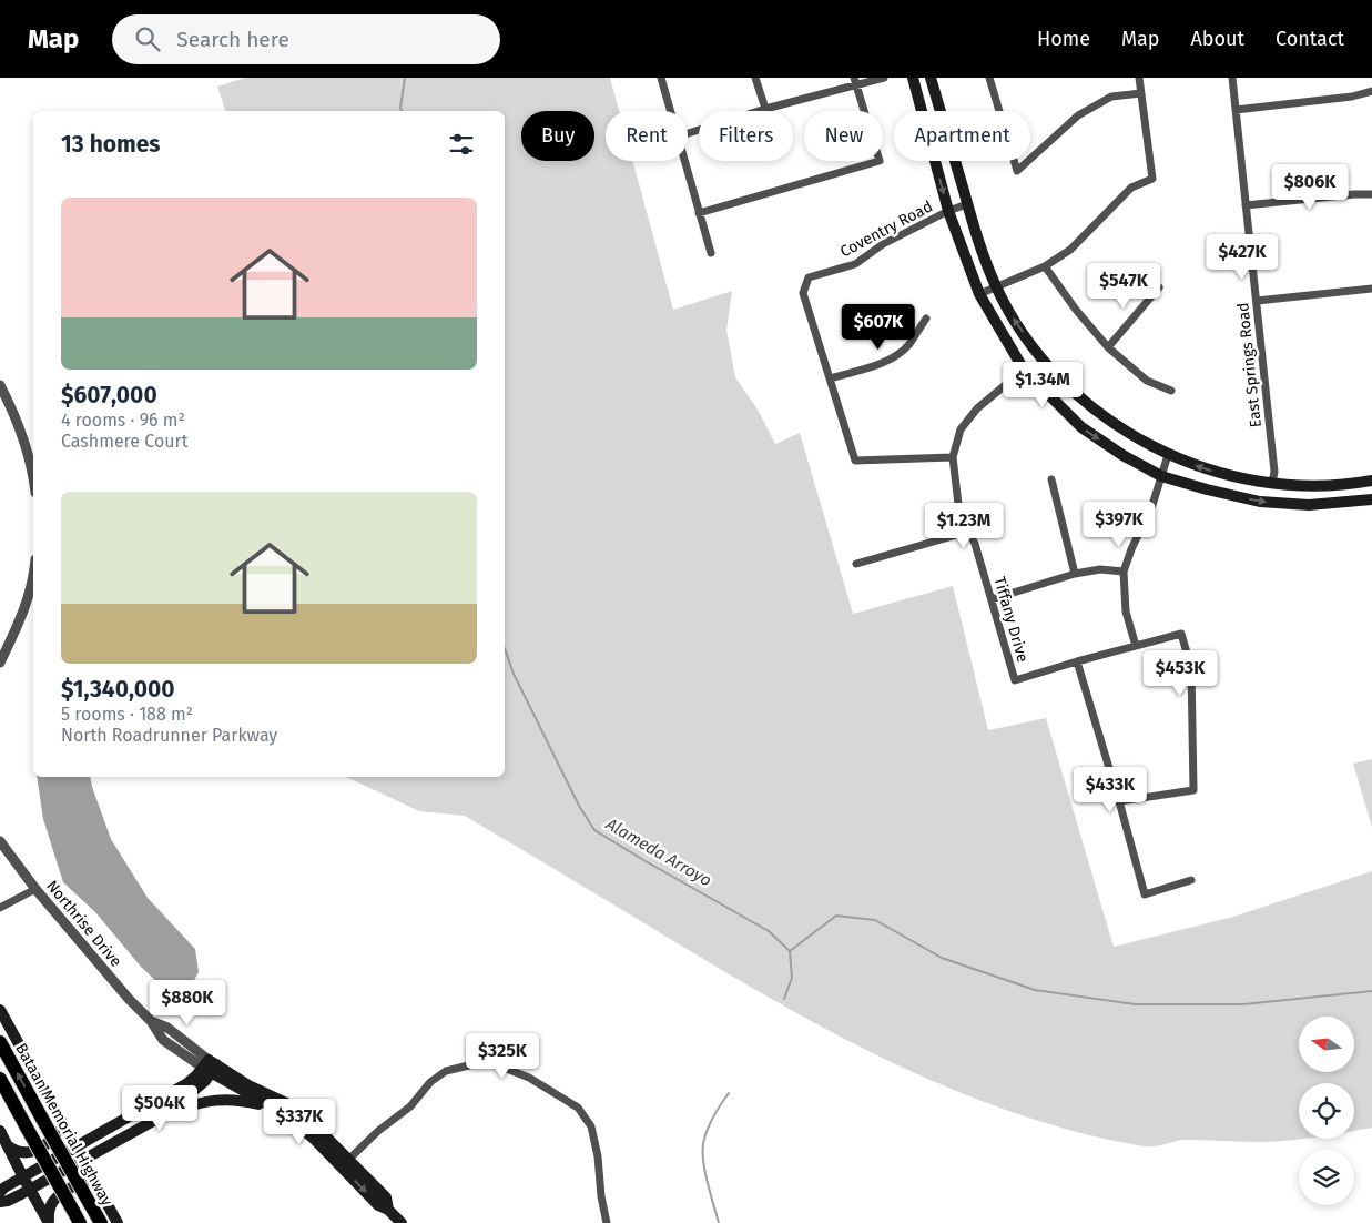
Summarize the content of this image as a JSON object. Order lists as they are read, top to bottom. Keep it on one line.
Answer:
{"streets":{"highway":["Bataan Memorial Highway"],"street":["Coventry Road","East Springs Road","Tiffany Drive","Northrise Drive"]},"crossings":[["Coventry Road","Tiffany Drive"]],"water":["Alameda Arroyo"],"north":"left","page":{"header":"Map","search":"Search here","nav":["Home","Map","About","Contact"],"chip":["Buy","Rent","Filters","New","Apartment"],"heading":"13 homes","price":["$806K","$427K","$547K","$607K","$1.34M","$397K","$1.23M","$453K","$433K","$880K","$325K","$504K","$337K"],"list":[{"name":"$607,000","note":"4 rooms · 96 m² · Cashmere Court"},{"name":"$1,340,000","note":"5 rooms · 188 m² · North Roadrunner Parkway"}]}}
